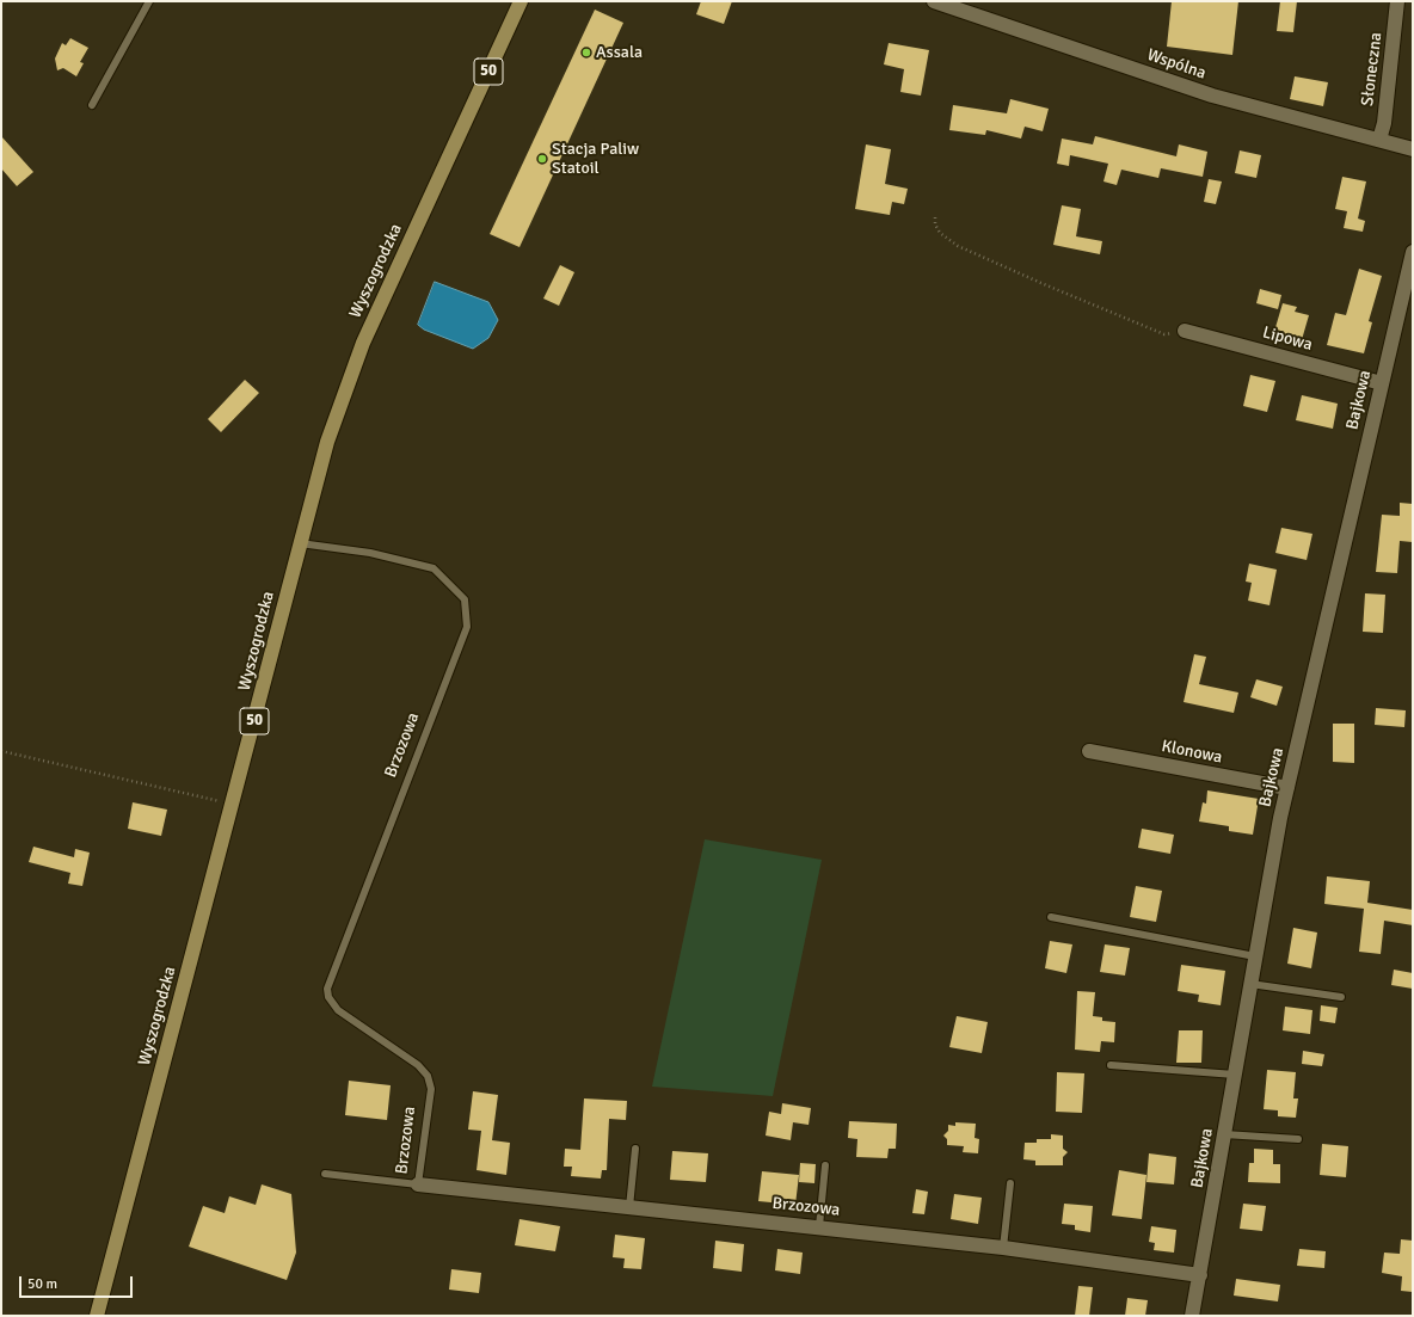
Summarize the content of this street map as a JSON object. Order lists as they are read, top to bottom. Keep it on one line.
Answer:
{"streets":{"main road":["50","Wyszogrodzka"],"street":["Wspólna","Słoneczna","Lipowa","Bajkowa","Brzozowa","Klonowa"]},"crossings":[["Wspólna","Słoneczna"],["Wyszogrodzka","Brzozowa"],["Lipowa","Bajkowa"],["Bajkowa","Brzozowa"],["Bajkowa","Klonowa"]],"places":["Assala","Stacja Paliw Statoil"],"scale_bar":"50 m"}
